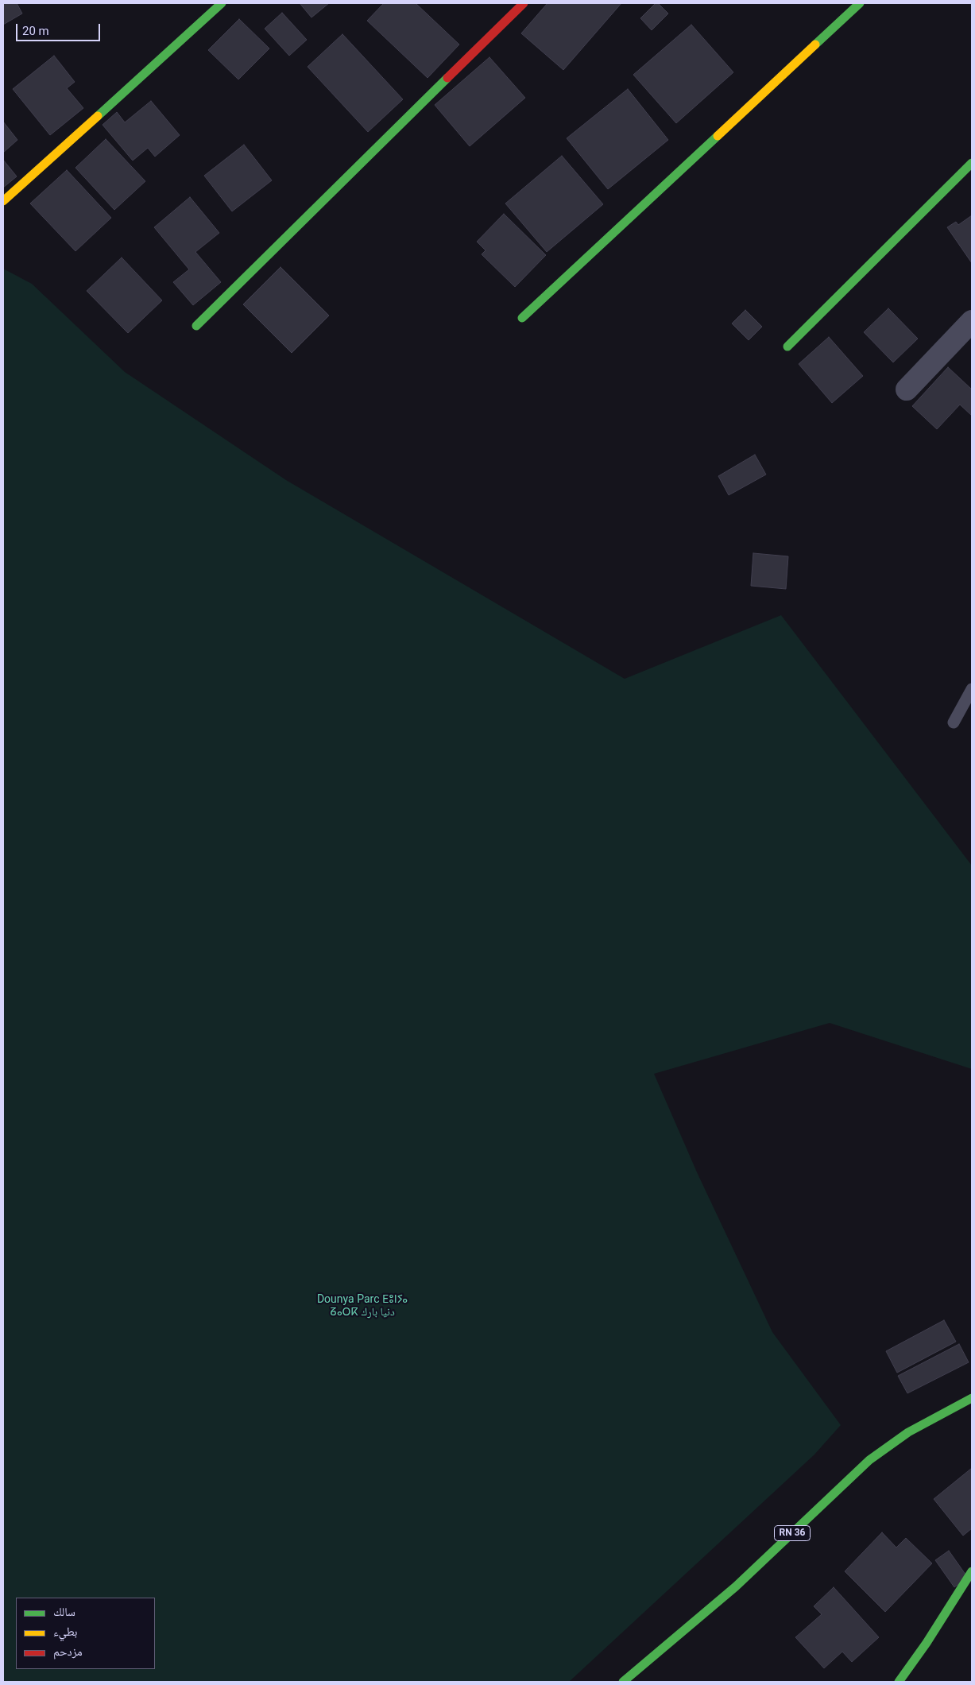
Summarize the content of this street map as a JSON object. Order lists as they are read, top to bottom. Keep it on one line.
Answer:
{"streets":{"street":["RN 36"]},"parks":["Dounya Parc ⴹⵓⵏⵢⴰ ⵒⴰⵔⴽ دنيا بارك"],"legend":["سالك","بطيء","مزدحم"],"scale_bar":"20 m"}
